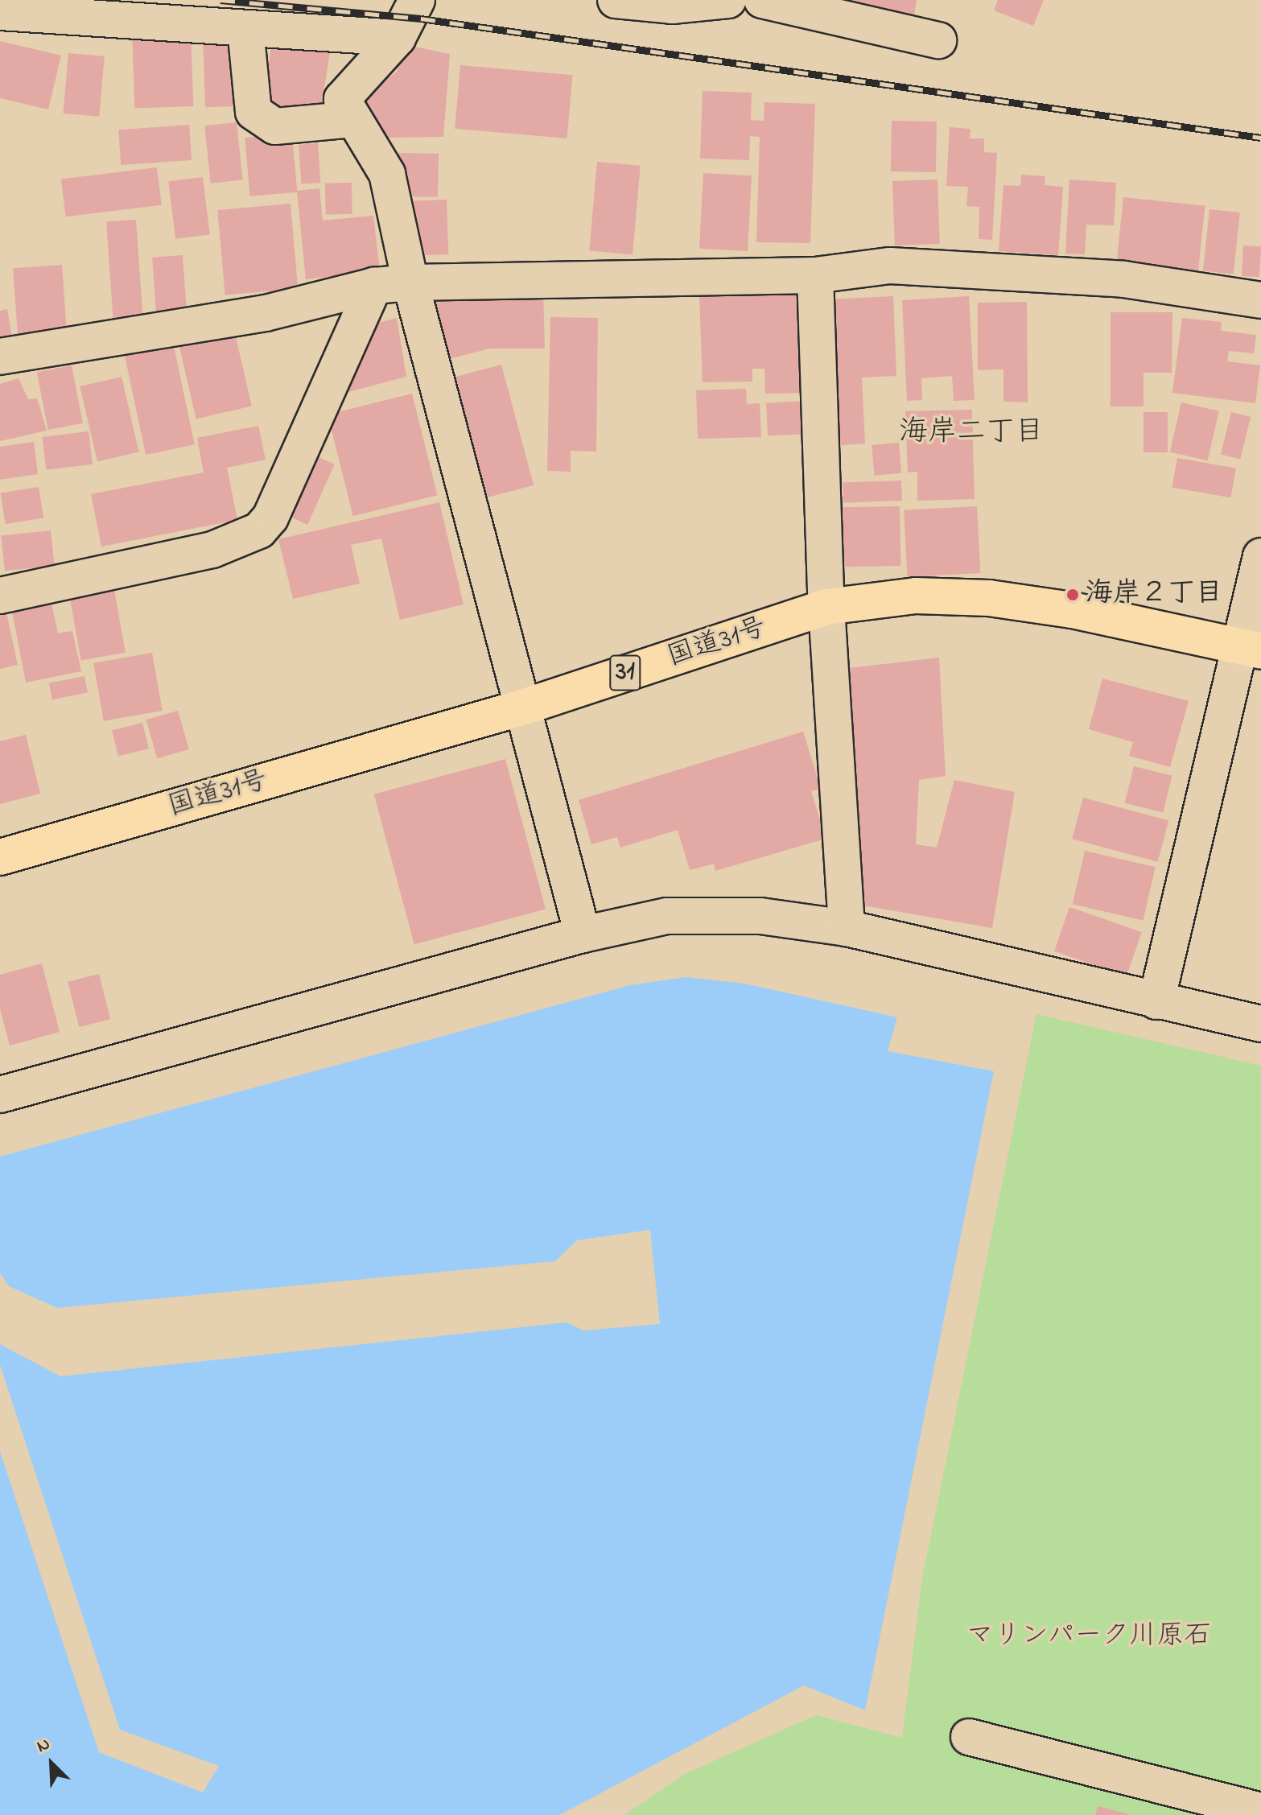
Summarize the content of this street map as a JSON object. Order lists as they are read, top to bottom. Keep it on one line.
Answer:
{"streets":{"highway":["国道31号","31"]},"districts":["海岸二丁目"],"parks":["マリンパーク川原石"],"places":["海岸２丁目"],"north":"top left"}
